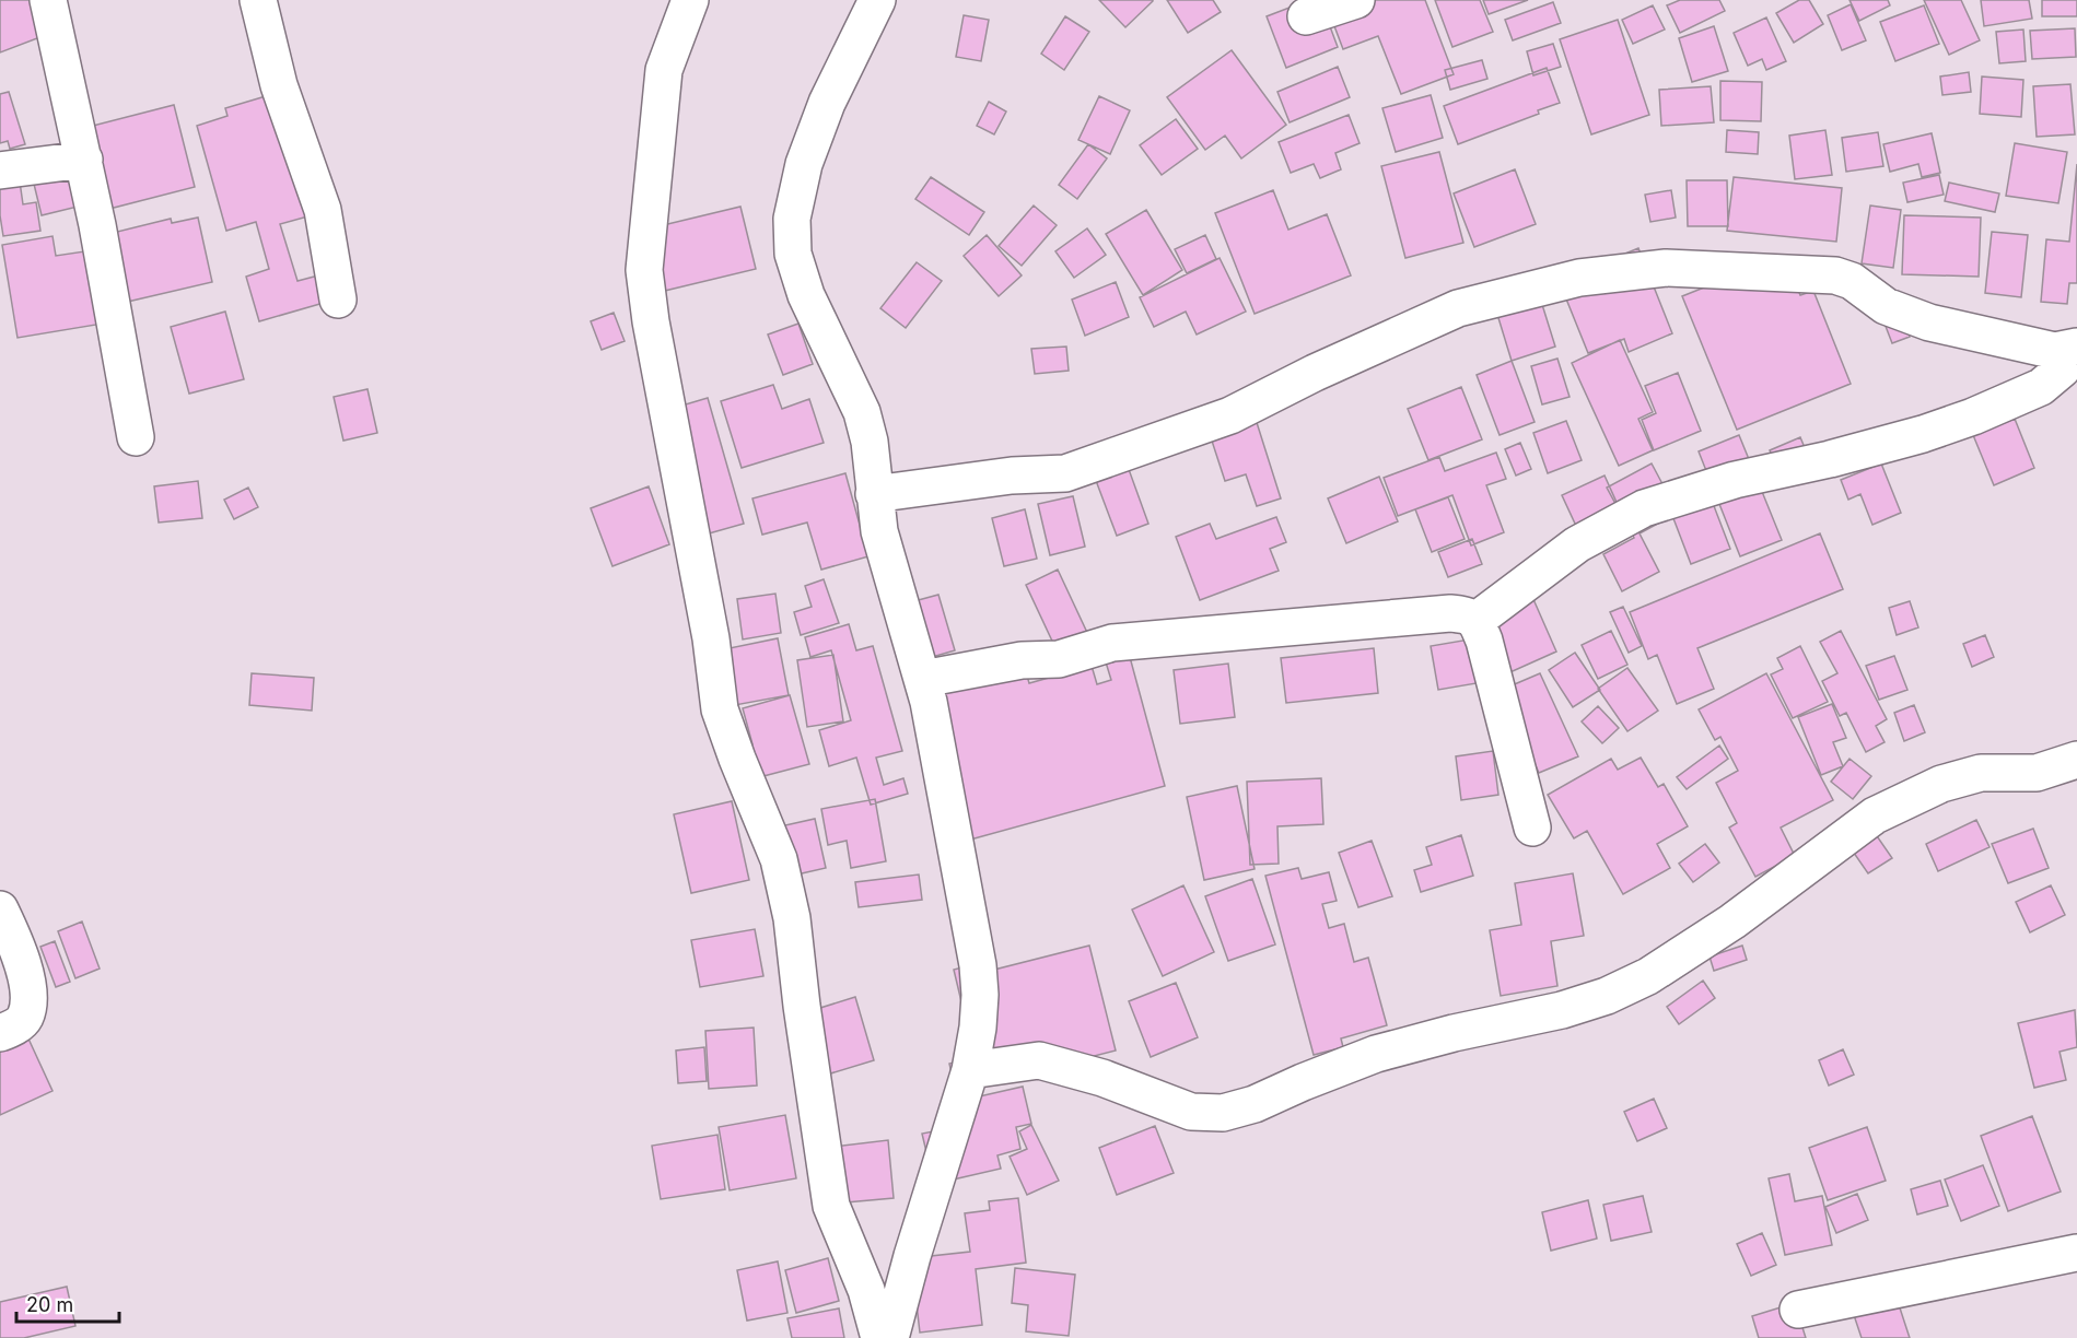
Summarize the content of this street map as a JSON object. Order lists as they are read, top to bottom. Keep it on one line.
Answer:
{"scale_bar":"20 m"}
